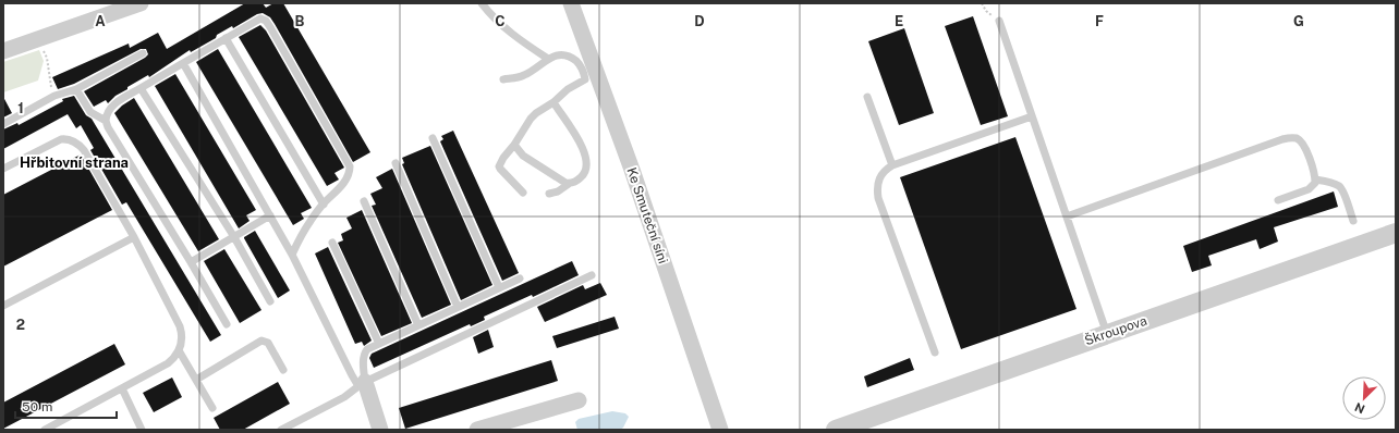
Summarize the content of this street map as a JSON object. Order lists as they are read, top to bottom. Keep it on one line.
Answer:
{"streets":{"street":["Ke Smuteční síni","Škroupova"]},"districts":["Hřbitovní strana"],"scale_bar":"50 m","north":"bottom left","grid":{"columns":["A","B","C","D","E","F","G"],"rows":["1","2"]}}
